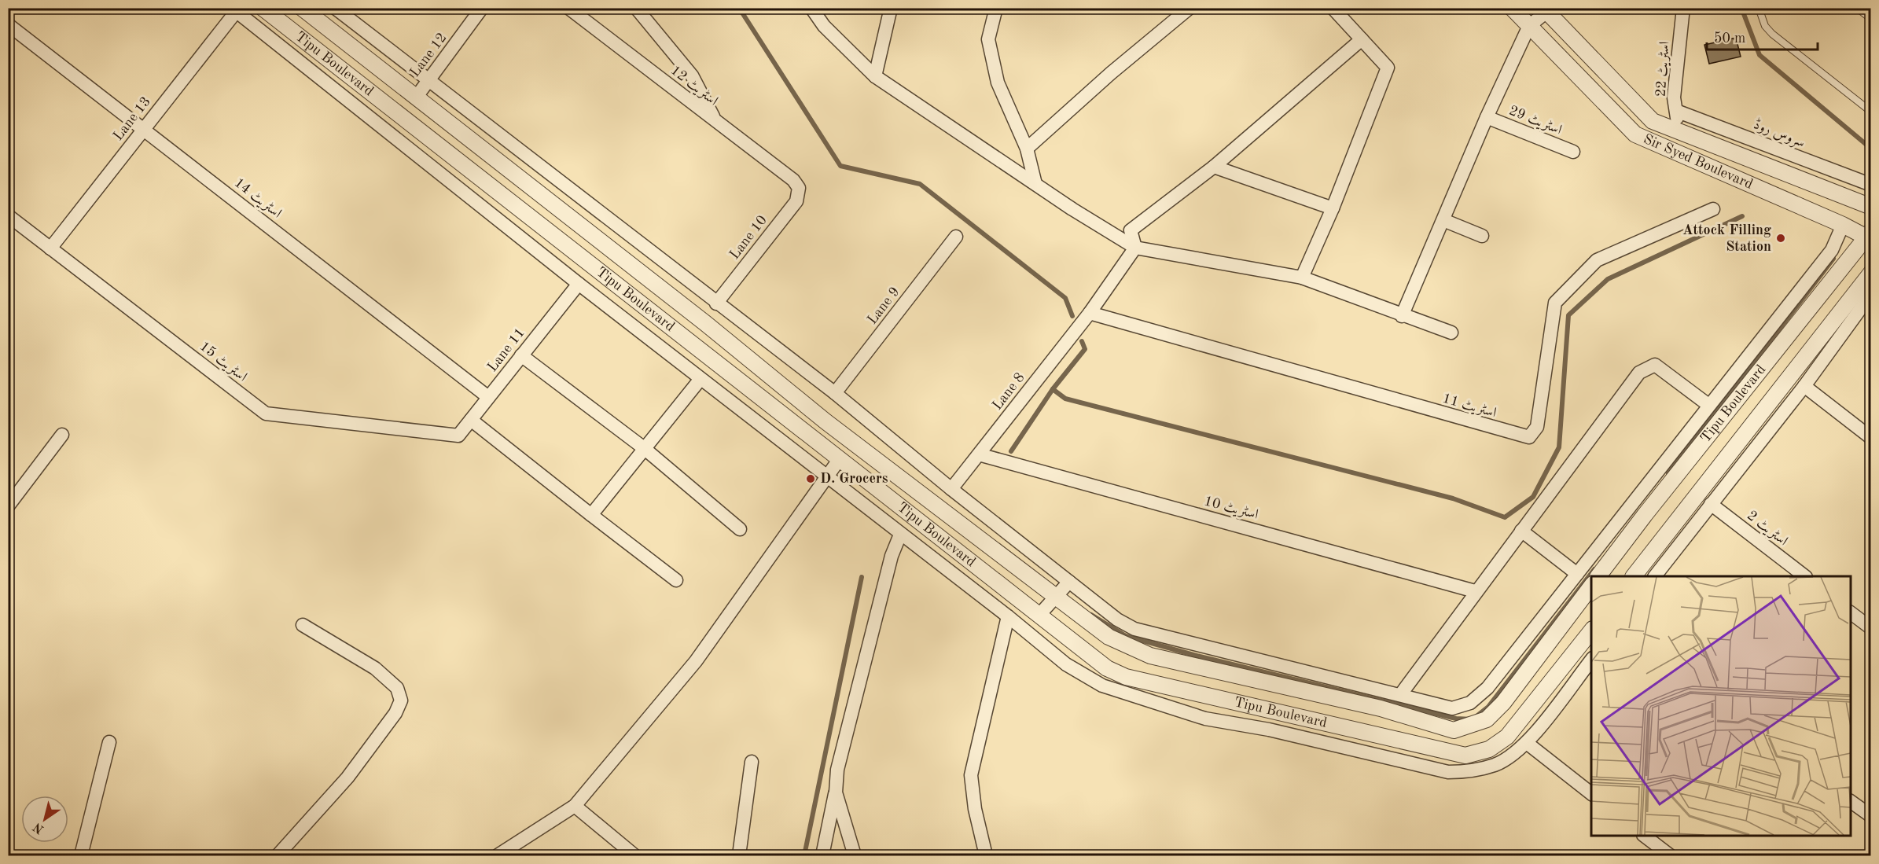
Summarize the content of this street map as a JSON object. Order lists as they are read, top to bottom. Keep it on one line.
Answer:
{"streets":{"street":["Lane 12","Tipu Boulevard","اسٹریٹ 22","اسٹریٹ 12","Lane 13","اسٹریٹ 29","سروس روڈ","Sir Syed Boulevard","اسٹریٹ 14","Lane 10","Lane 9","Lane 11","اسٹریٹ 15","Lane 8","اسٹریٹ 11","اسٹریٹ 10","اسٹریٹ 2"]},"crossings":[["Lane 12","Tipu Boulevard"],["Tipu Boulevard","Sir Syed Boulevard"],["اسٹریٹ 22","سروس روڈ"],["اسٹریٹ 22","Sir Syed Boulevard"],["اسٹریٹ 12","Lane 10"],["Lane 13","اسٹریٹ 14"],["Lane 13","اسٹریٹ 15"],["اسٹریٹ 14","Lane 11"],["Lane 11","اسٹریٹ 15"],["Lane 8","اسٹریٹ 11"],["Lane 8","اسٹریٹ 10"]],"places":["Attock Filling Station","D. Grocers"],"scale_bar":"50 m","north":"bottom left"}
